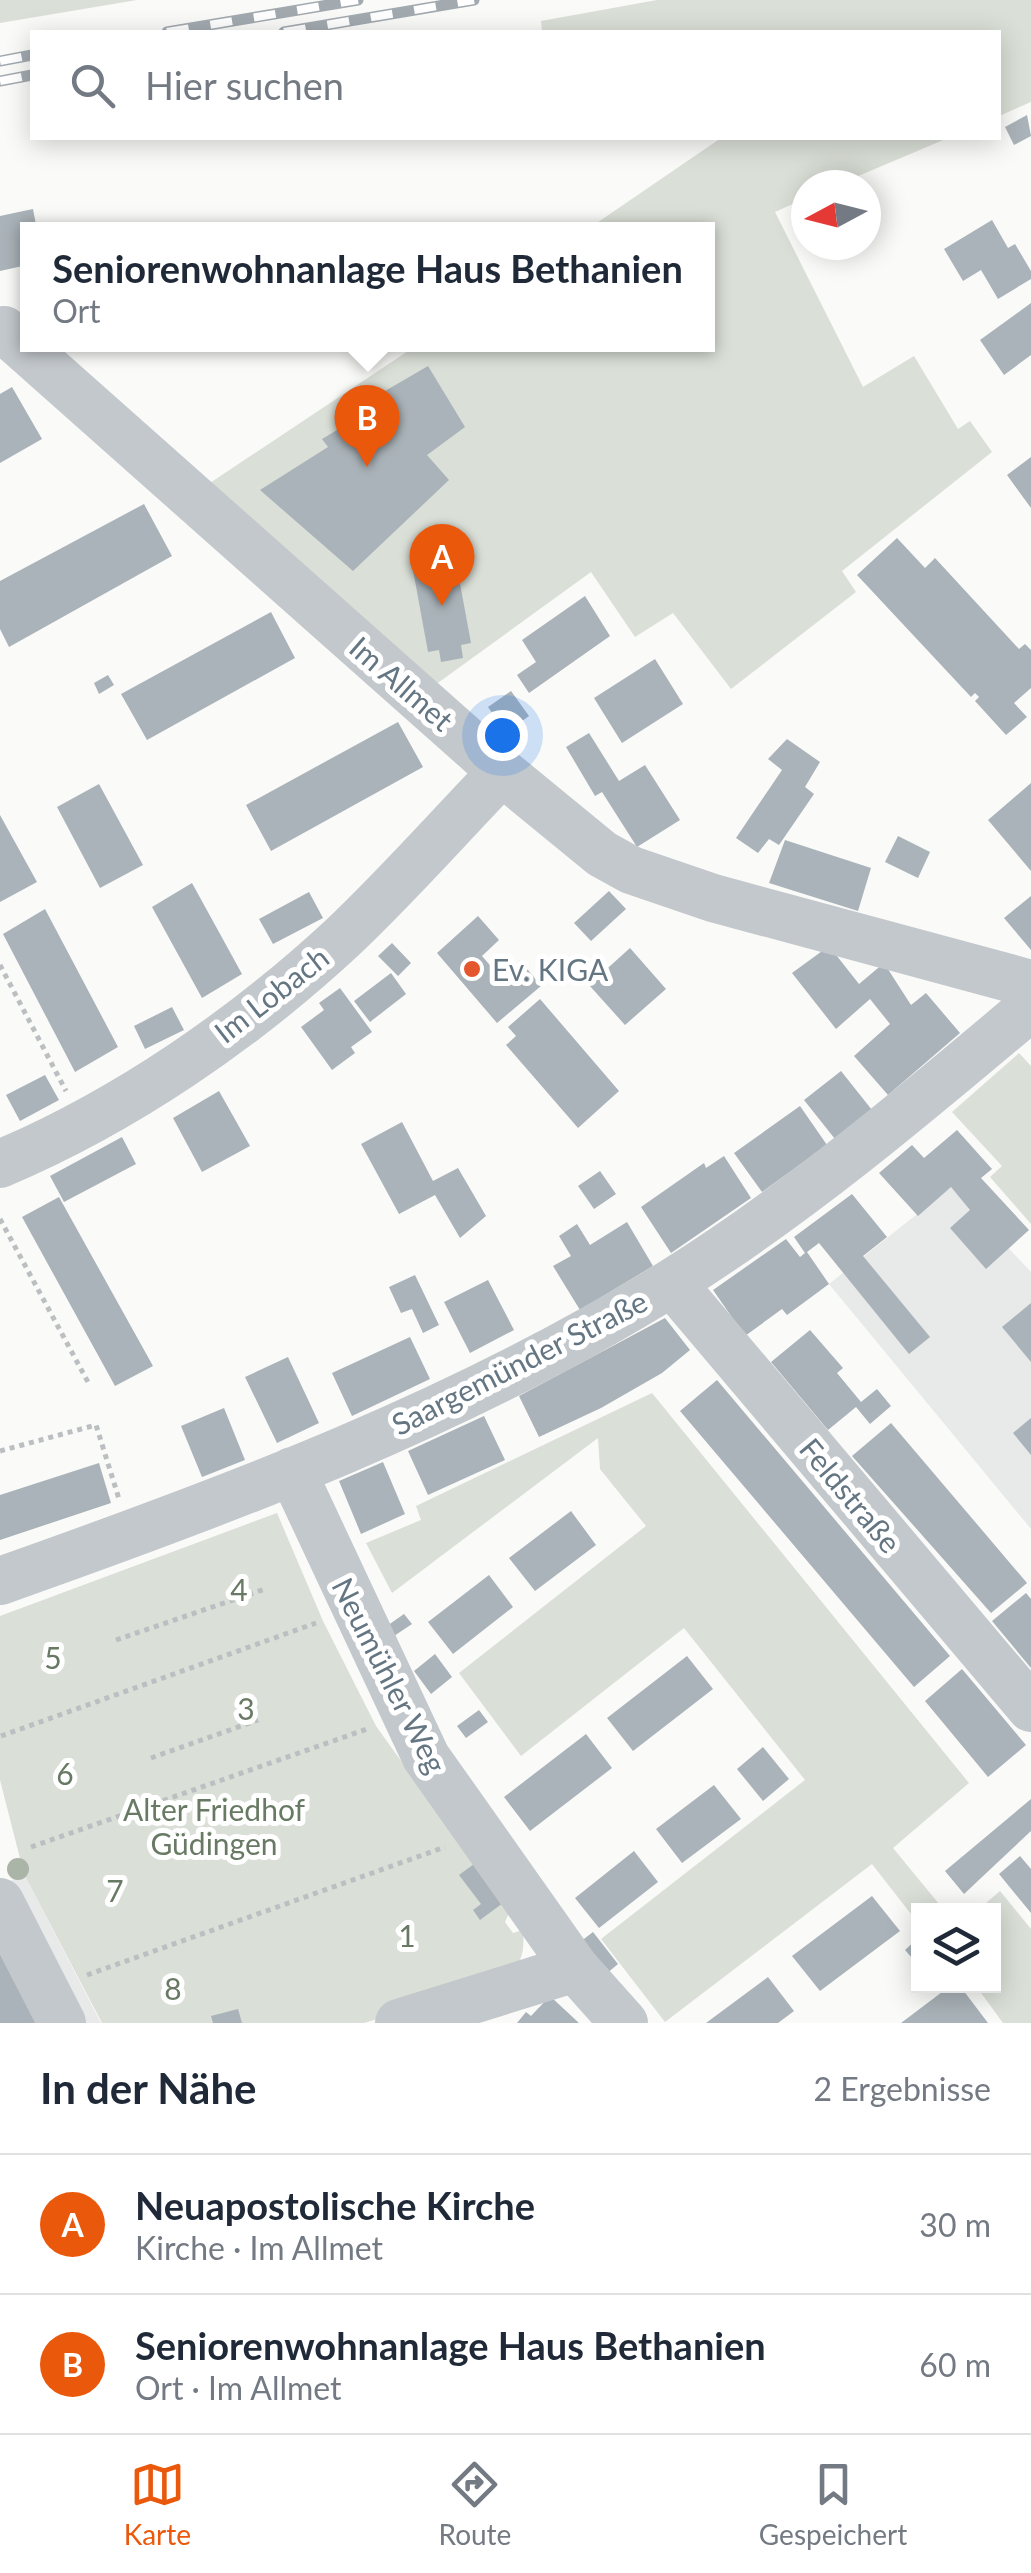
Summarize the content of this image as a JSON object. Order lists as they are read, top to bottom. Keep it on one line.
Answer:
{"streets":{"street":["Im Allmet","Im Lobach","Saargemünder Straße","Feldstraße","Neumühler Weg"]},"crossings":[["Im Allmet","Im Lobach"],["Saargemünder Straße","Feldstraße"],["Saargemünder Straße","Neumühler Weg"]],"parks":["4","5","3","6","Alter Friedhof Güdingen","7","1","8"],"places":["Ev. KIGA"],"north":"left","page":{"search":"Hier suchen","popup":["Seniorenwohnanlage Haus Bethanien","Ort"],"pins":["B","A"],"heading":["In der Nähe","2 Ergebnisse"],"list":[{"mark":"A","name":"Neuapostolische Kirche","note":"Kirche · Im Allmet","value":"30 m"},{"mark":"B","name":"Seniorenwohnanlage Haus Bethanien","note":"Ort · Im Allmet","value":"60 m"}],"nav":["Karte","Route","Gespeichert"]}}
